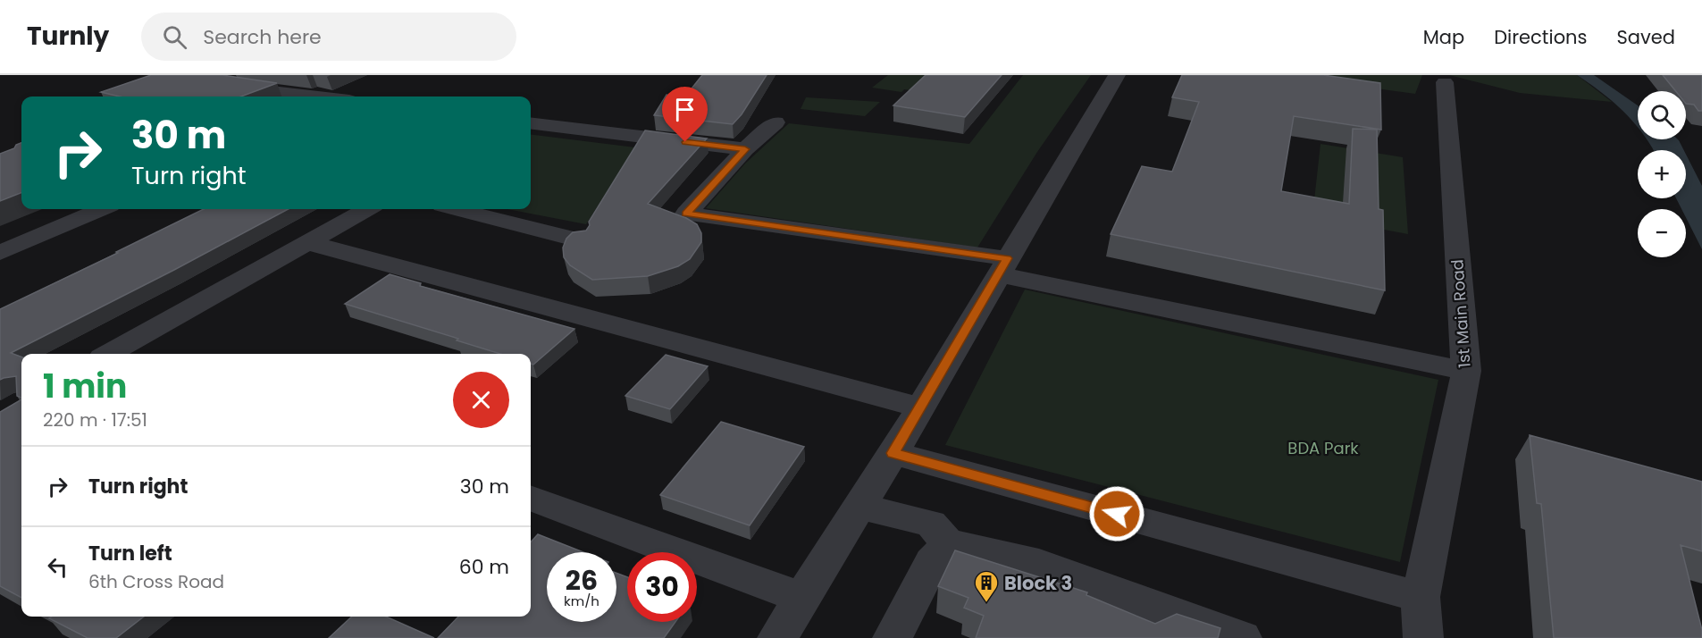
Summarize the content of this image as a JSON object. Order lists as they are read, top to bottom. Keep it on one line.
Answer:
{"streets":{"street":["1st Main Road"]},"parks":["BDA Park"],"places":{"building":["Block 3"]},"page":{"header":"Turnly","search":"Search here","nav":["Map","Directions","Saved"],"map_buttons":["+","−"],"turn":["30 m","Turn right"],"heading":["1 min","220 m · 17:51"],"list":[{"name":"Turn right","value":"30 m"},{"name":"Turn left","note":"6th Cross Road","value":"60 m"}],"speed":"26 km/h","limit":"30"}}
